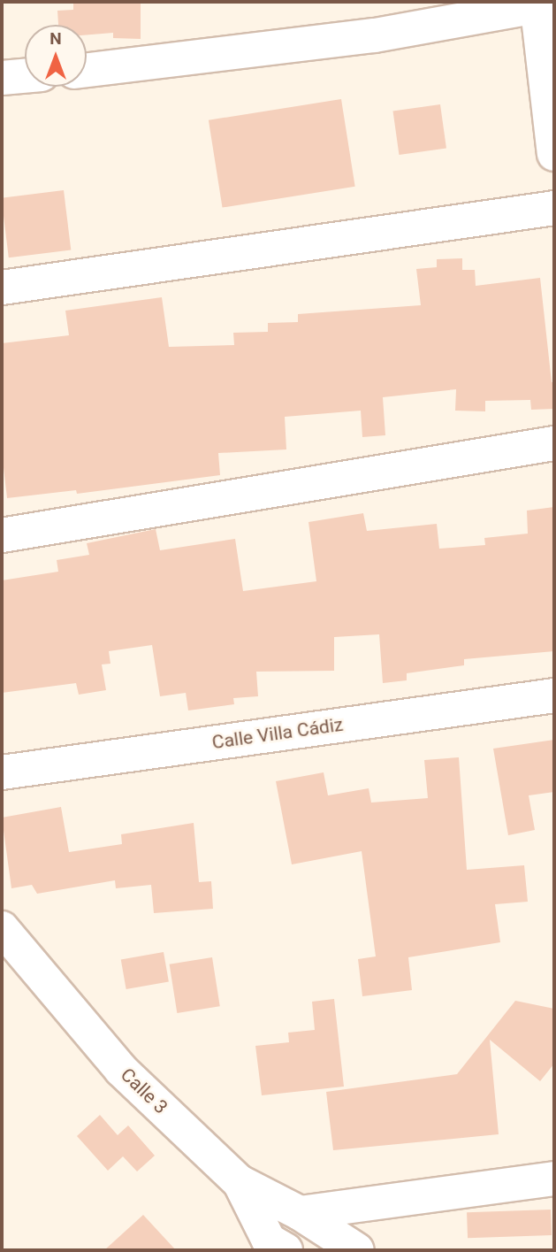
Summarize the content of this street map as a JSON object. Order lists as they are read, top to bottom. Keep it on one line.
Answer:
{"streets":{"street":["Calle Villa Cádiz","Calle 3"]},"north":"top"}
